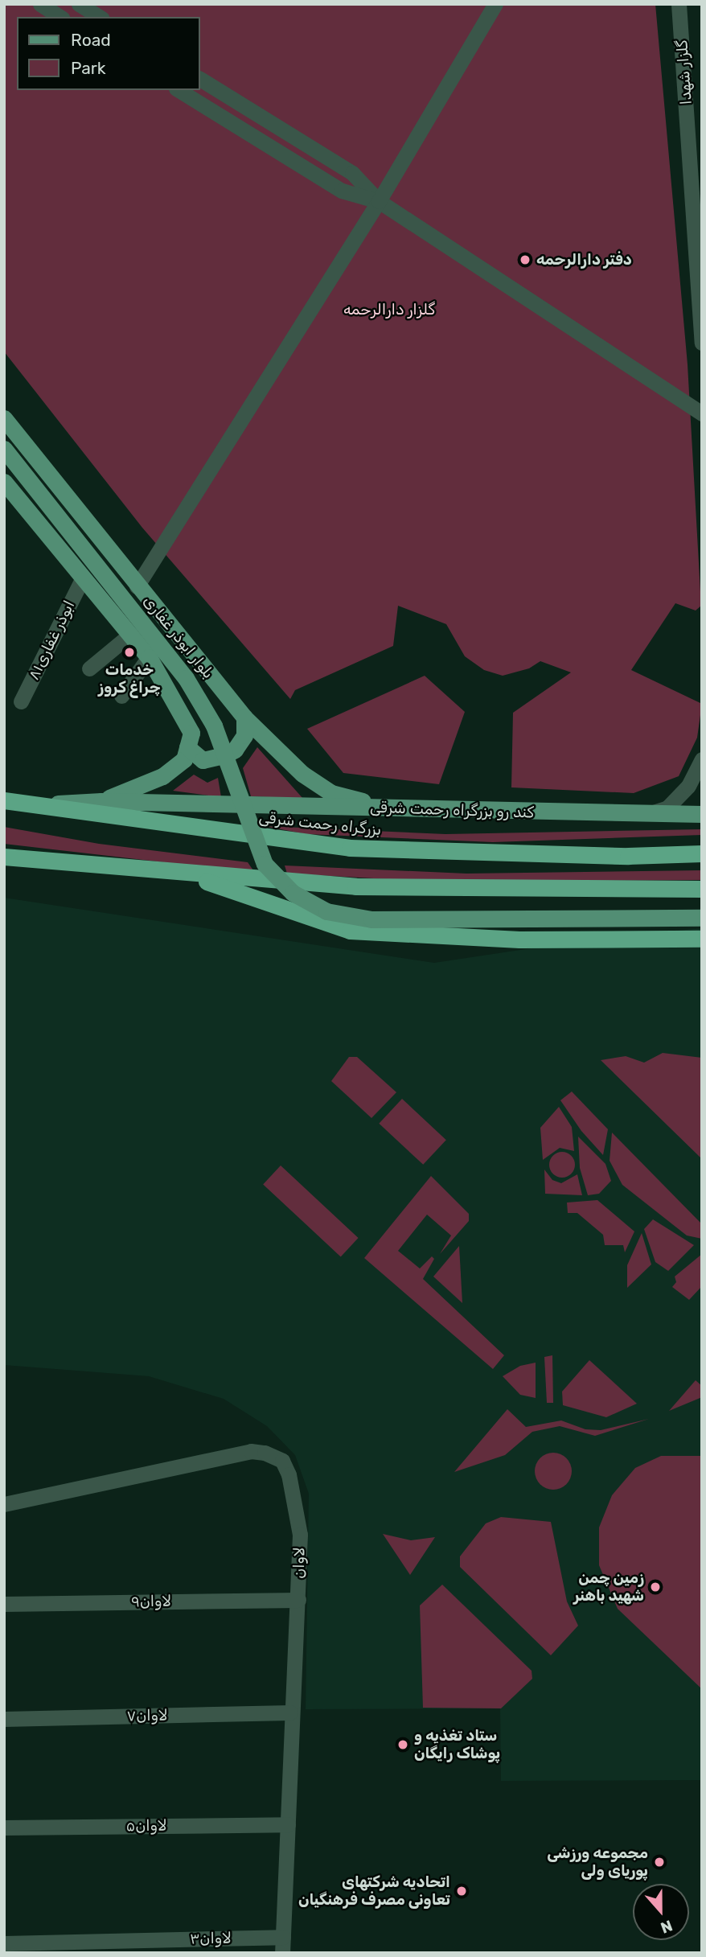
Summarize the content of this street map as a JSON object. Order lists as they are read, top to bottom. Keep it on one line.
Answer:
{"streets":{"highway":["بزرگراه رحمت شرقی"],"main road":["بلوار ابوذر غفاری","کند رو بزرگراه رحمت شرقی"],"street":["گلزار شهدا","۸۱ابوذر غفاری","لاوان","۹لاوان","۷لاوان","۵لاوان","۳لاوان"]},"crossings":[["بلوار ابوذر غفاری","کند رو بزرگراه رحمت شرقی"],["لاوان","۹لاوان"],["لاوان","۷لاوان"],["لاوان","۵لاوان"],["لاوان","۳لاوان"]],"parks":["گلزار دارالرحمه"],"places":["دفتر دارالرحمه","خدمات چراغ کروز","زمین چمن شهید باهنر","ستاد تغذیه و پوشاک رایگان","مجموعه ورزشی پوریای ولی","اتحادیه شرکتهای تعاونی مصرف فرهنگیان"],"legend":["Road","Park"],"north":"bottom"}
